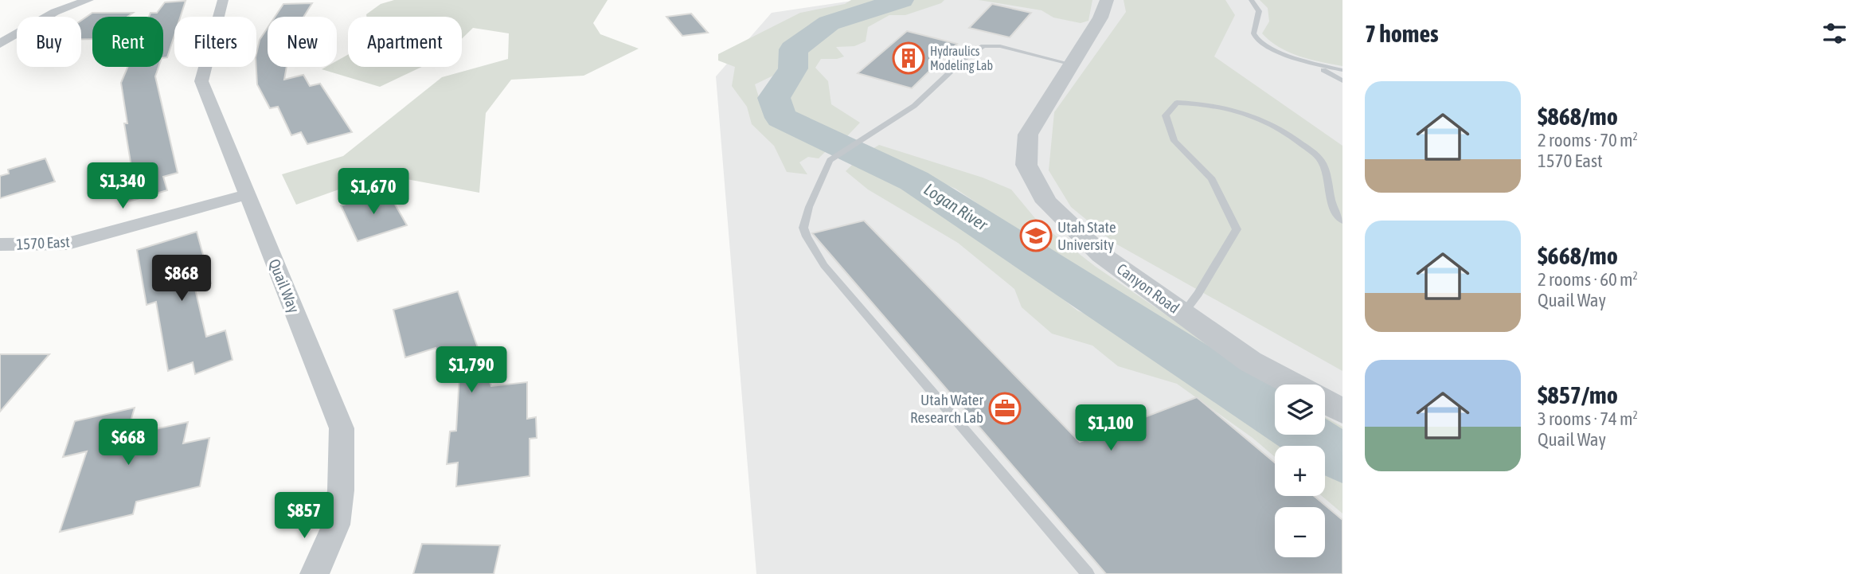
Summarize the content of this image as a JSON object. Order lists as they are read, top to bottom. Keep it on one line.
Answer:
{"streets":{"street":["1570 East","Quail Way","Canyon Road"]},"crossings":[["1570 East","Quail Way"]],"water":["Logan River"],"places":{"building":["Hydraulics Modeling Lab"],"school or university":["Utah State University"],"office":["Utah Water Research Lab"]},"page":{"heading":"7 homes","chip":["Buy","Rent","Filters","New","Apartment"],"list":[{"name":"$868/mo","note":"2 rooms · 70 m² · 1570 East"},{"name":"$668/mo","note":"2 rooms · 60 m² · Quail Way"},{"name":"$857/mo","note":"3 rooms · 74 m² · Quail Way"}],"price":["$1,340","$1,670","$868","$1,790","$1,100","$668","$857"],"map_buttons":["+","−"]}}
